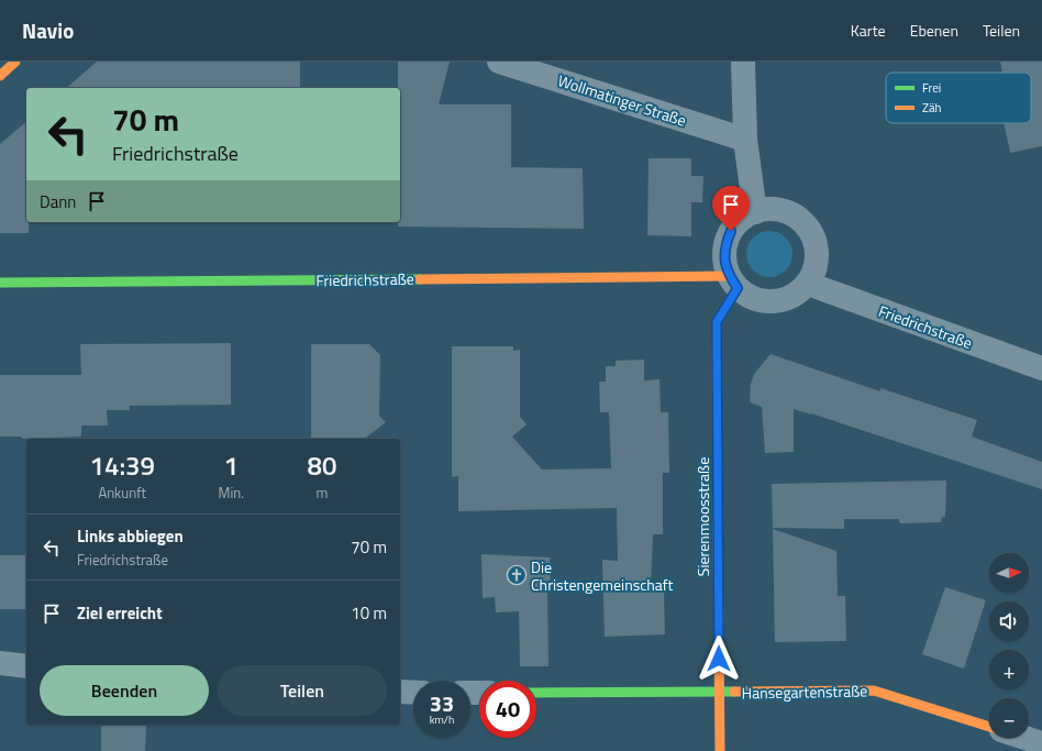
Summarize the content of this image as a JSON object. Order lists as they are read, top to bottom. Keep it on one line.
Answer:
{"streets":{"street":["Wollmatinger Straße","Friedrichstraße","Sierenmoosstraße","Hansegartenstraße"]},"crossings":[["Friedrichstraße","Sierenmoosstraße"],["Sierenmoosstraße","Hansegartenstraße"]],"places":{"church":["Die Christengemeinschaft"]},"legend":["Frei","Zäh"],"north":"right","page":{"header":"Navio","nav":["Karte","Ebenen","Teilen"],"turn":["70 m","Friedrichstraße"],"then":"Dann","eta":["14:39","Ankunft","1","Min.","80","m"],"list":[{"name":"Links abbiegen","note":"Friedrichstraße","value":"70 m"},{"name":"Ziel erreicht","value":"10 m"}],"map_buttons":["+","−"],"buttons":["Beenden","Teilen"],"speed":"33 km/h","limit":"40"}}
